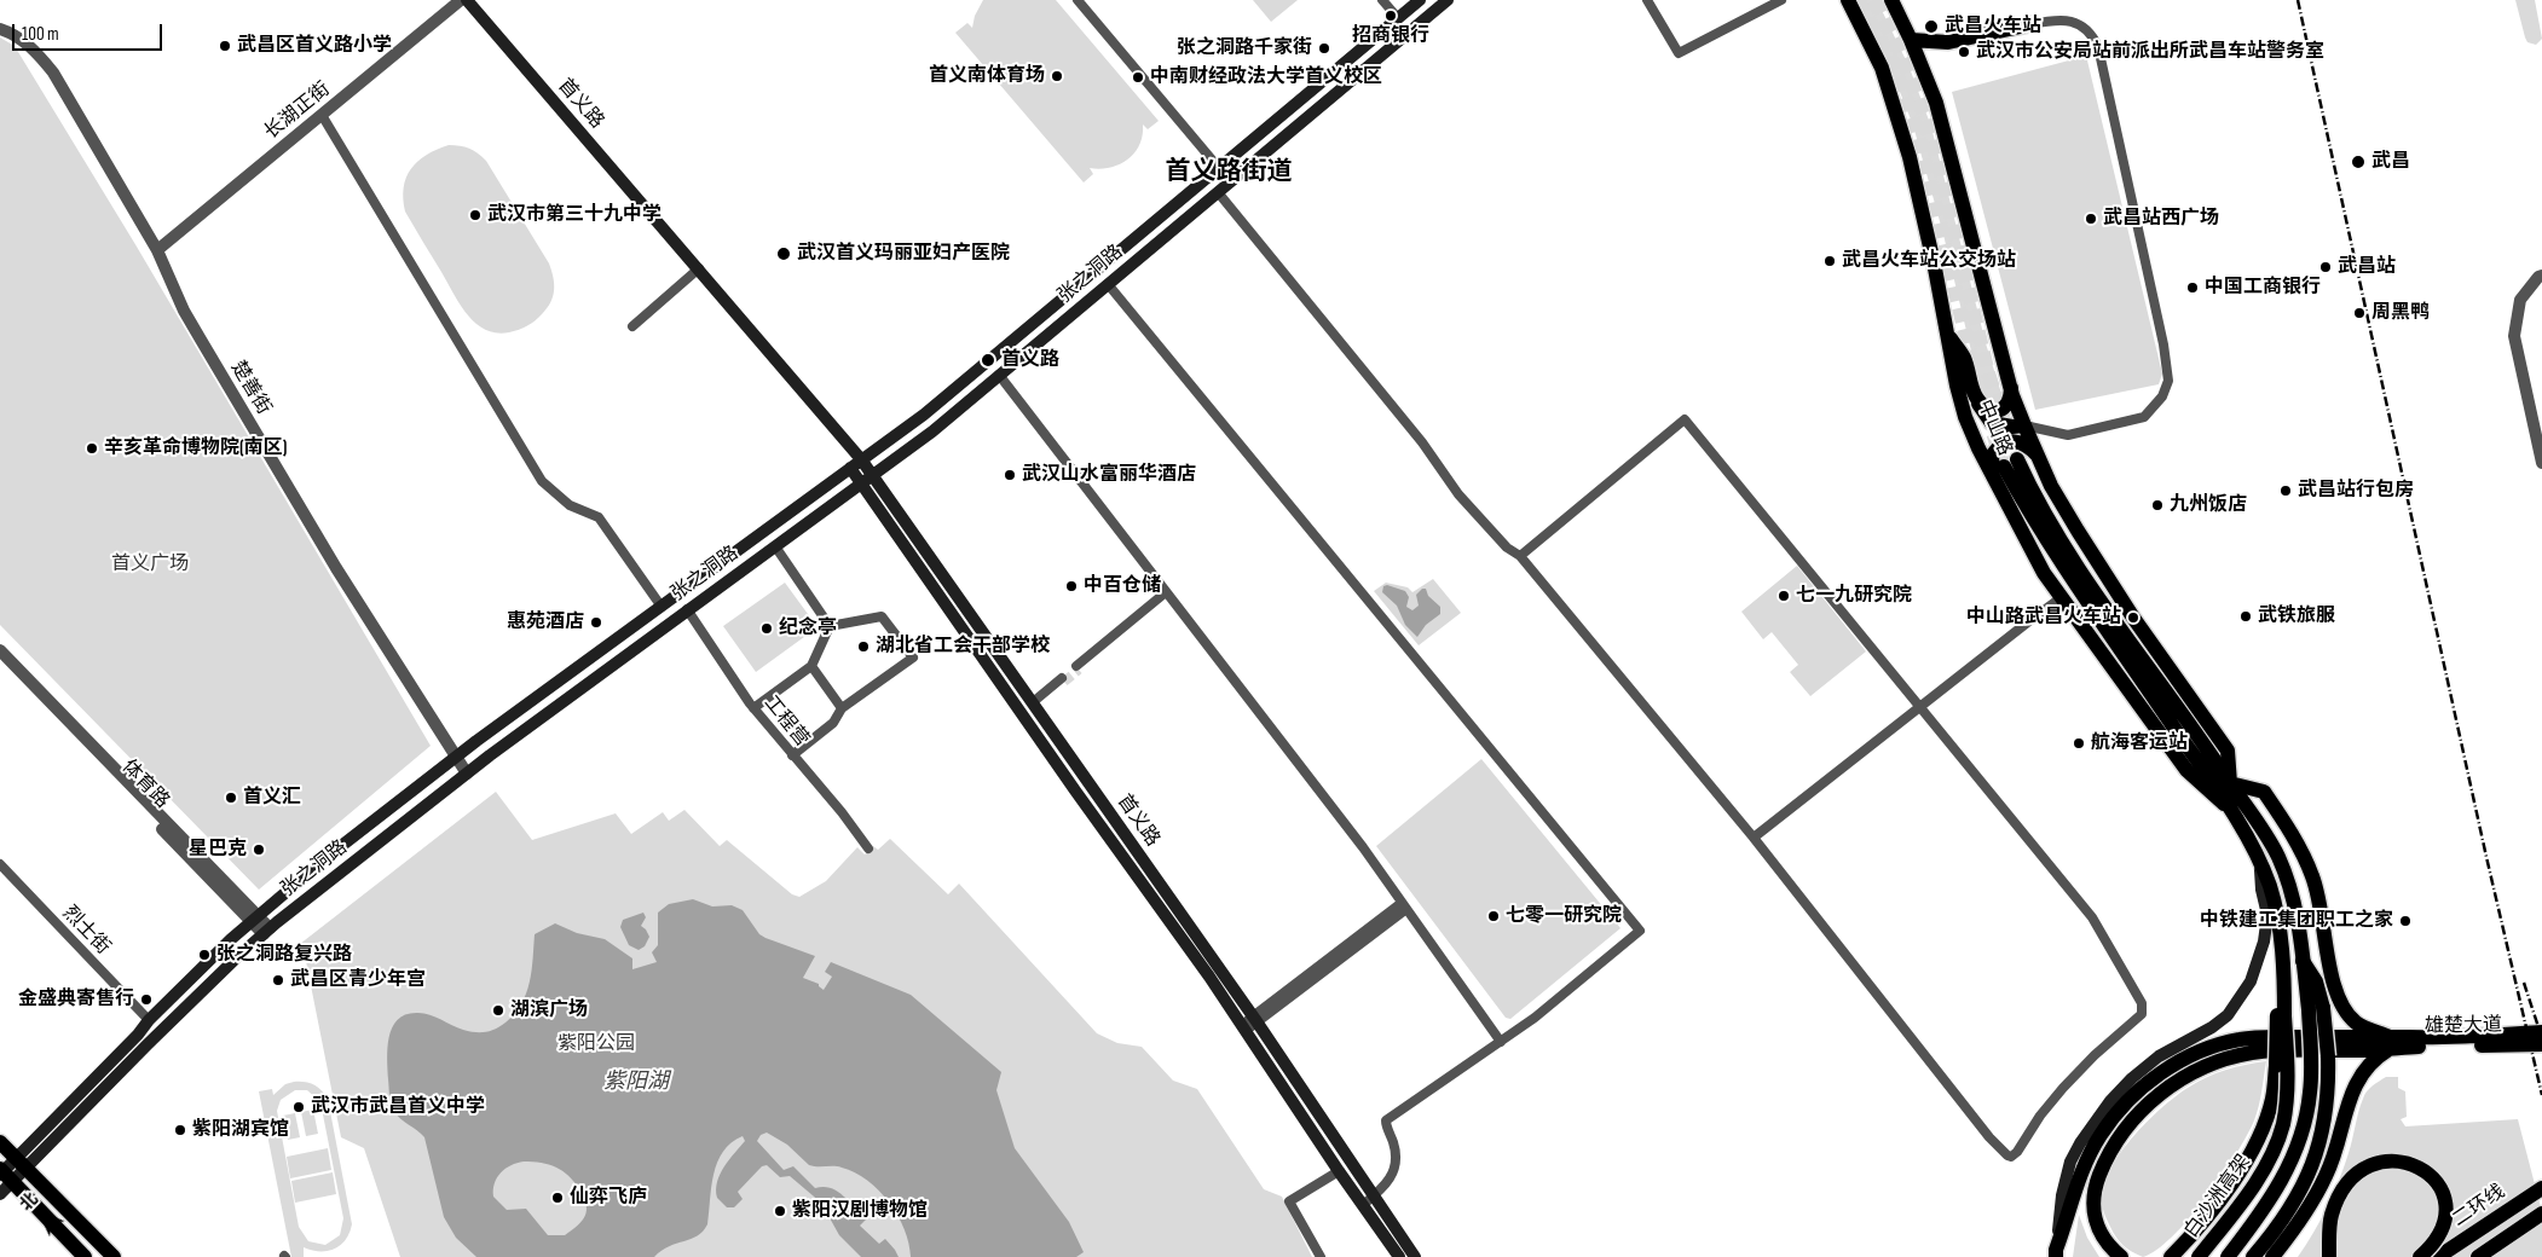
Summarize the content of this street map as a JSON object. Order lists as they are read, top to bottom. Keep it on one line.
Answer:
{"streets":{"main road":["首义路","张之洞路","中山路","雄楚大道","白沙洲高架","二环线"],"street":["长湖正街","楚善街","工程营","体育路","烈士街"]},"crossings":[["首义路","张之洞路"],["长湖正街","楚善街"],["张之洞路","楚善街"],["张之洞路","工程营"],["张之洞路","体育路"],["张之洞路","烈士街"]],"districts":["首义路街道"],"water":["紫阳湖"],"parks":["首义广场","紫阳公园"],"places":["招商银行","武昌火车站","武昌区首义路小学","张之洞路千家街","武汉市公安局站前派出所武昌车站警务室","首义南体育场","中南财经政法大学首义校区","武昌","武汉市第三十九中学","武昌站西广场","武汉首义玛丽亚妇产医院","武昌火车站公交场站","武昌站","中国工商银行","周黑鸭","首义路","辛亥革命博物院(南区)","武汉山水富丽华酒店","武昌站行包房","九州饭店","中百仓储","七一九研究院","武铁旅服","中山路武昌火车站","惠苑酒店","纪念亭","湖北省工会干部学校","航海客运站","首义汇","星巴克","七零一研究院","中铁建工集团职工之家","张之洞路复兴路","武昌区青少年宫","金盛典寄售行","湖滨广场","武汉市武昌首义中学","紫阳湖宾馆","仙弈飞庐","紫阳汉剧博物馆"],"scale_bar":"100 m","north":"top left"}
